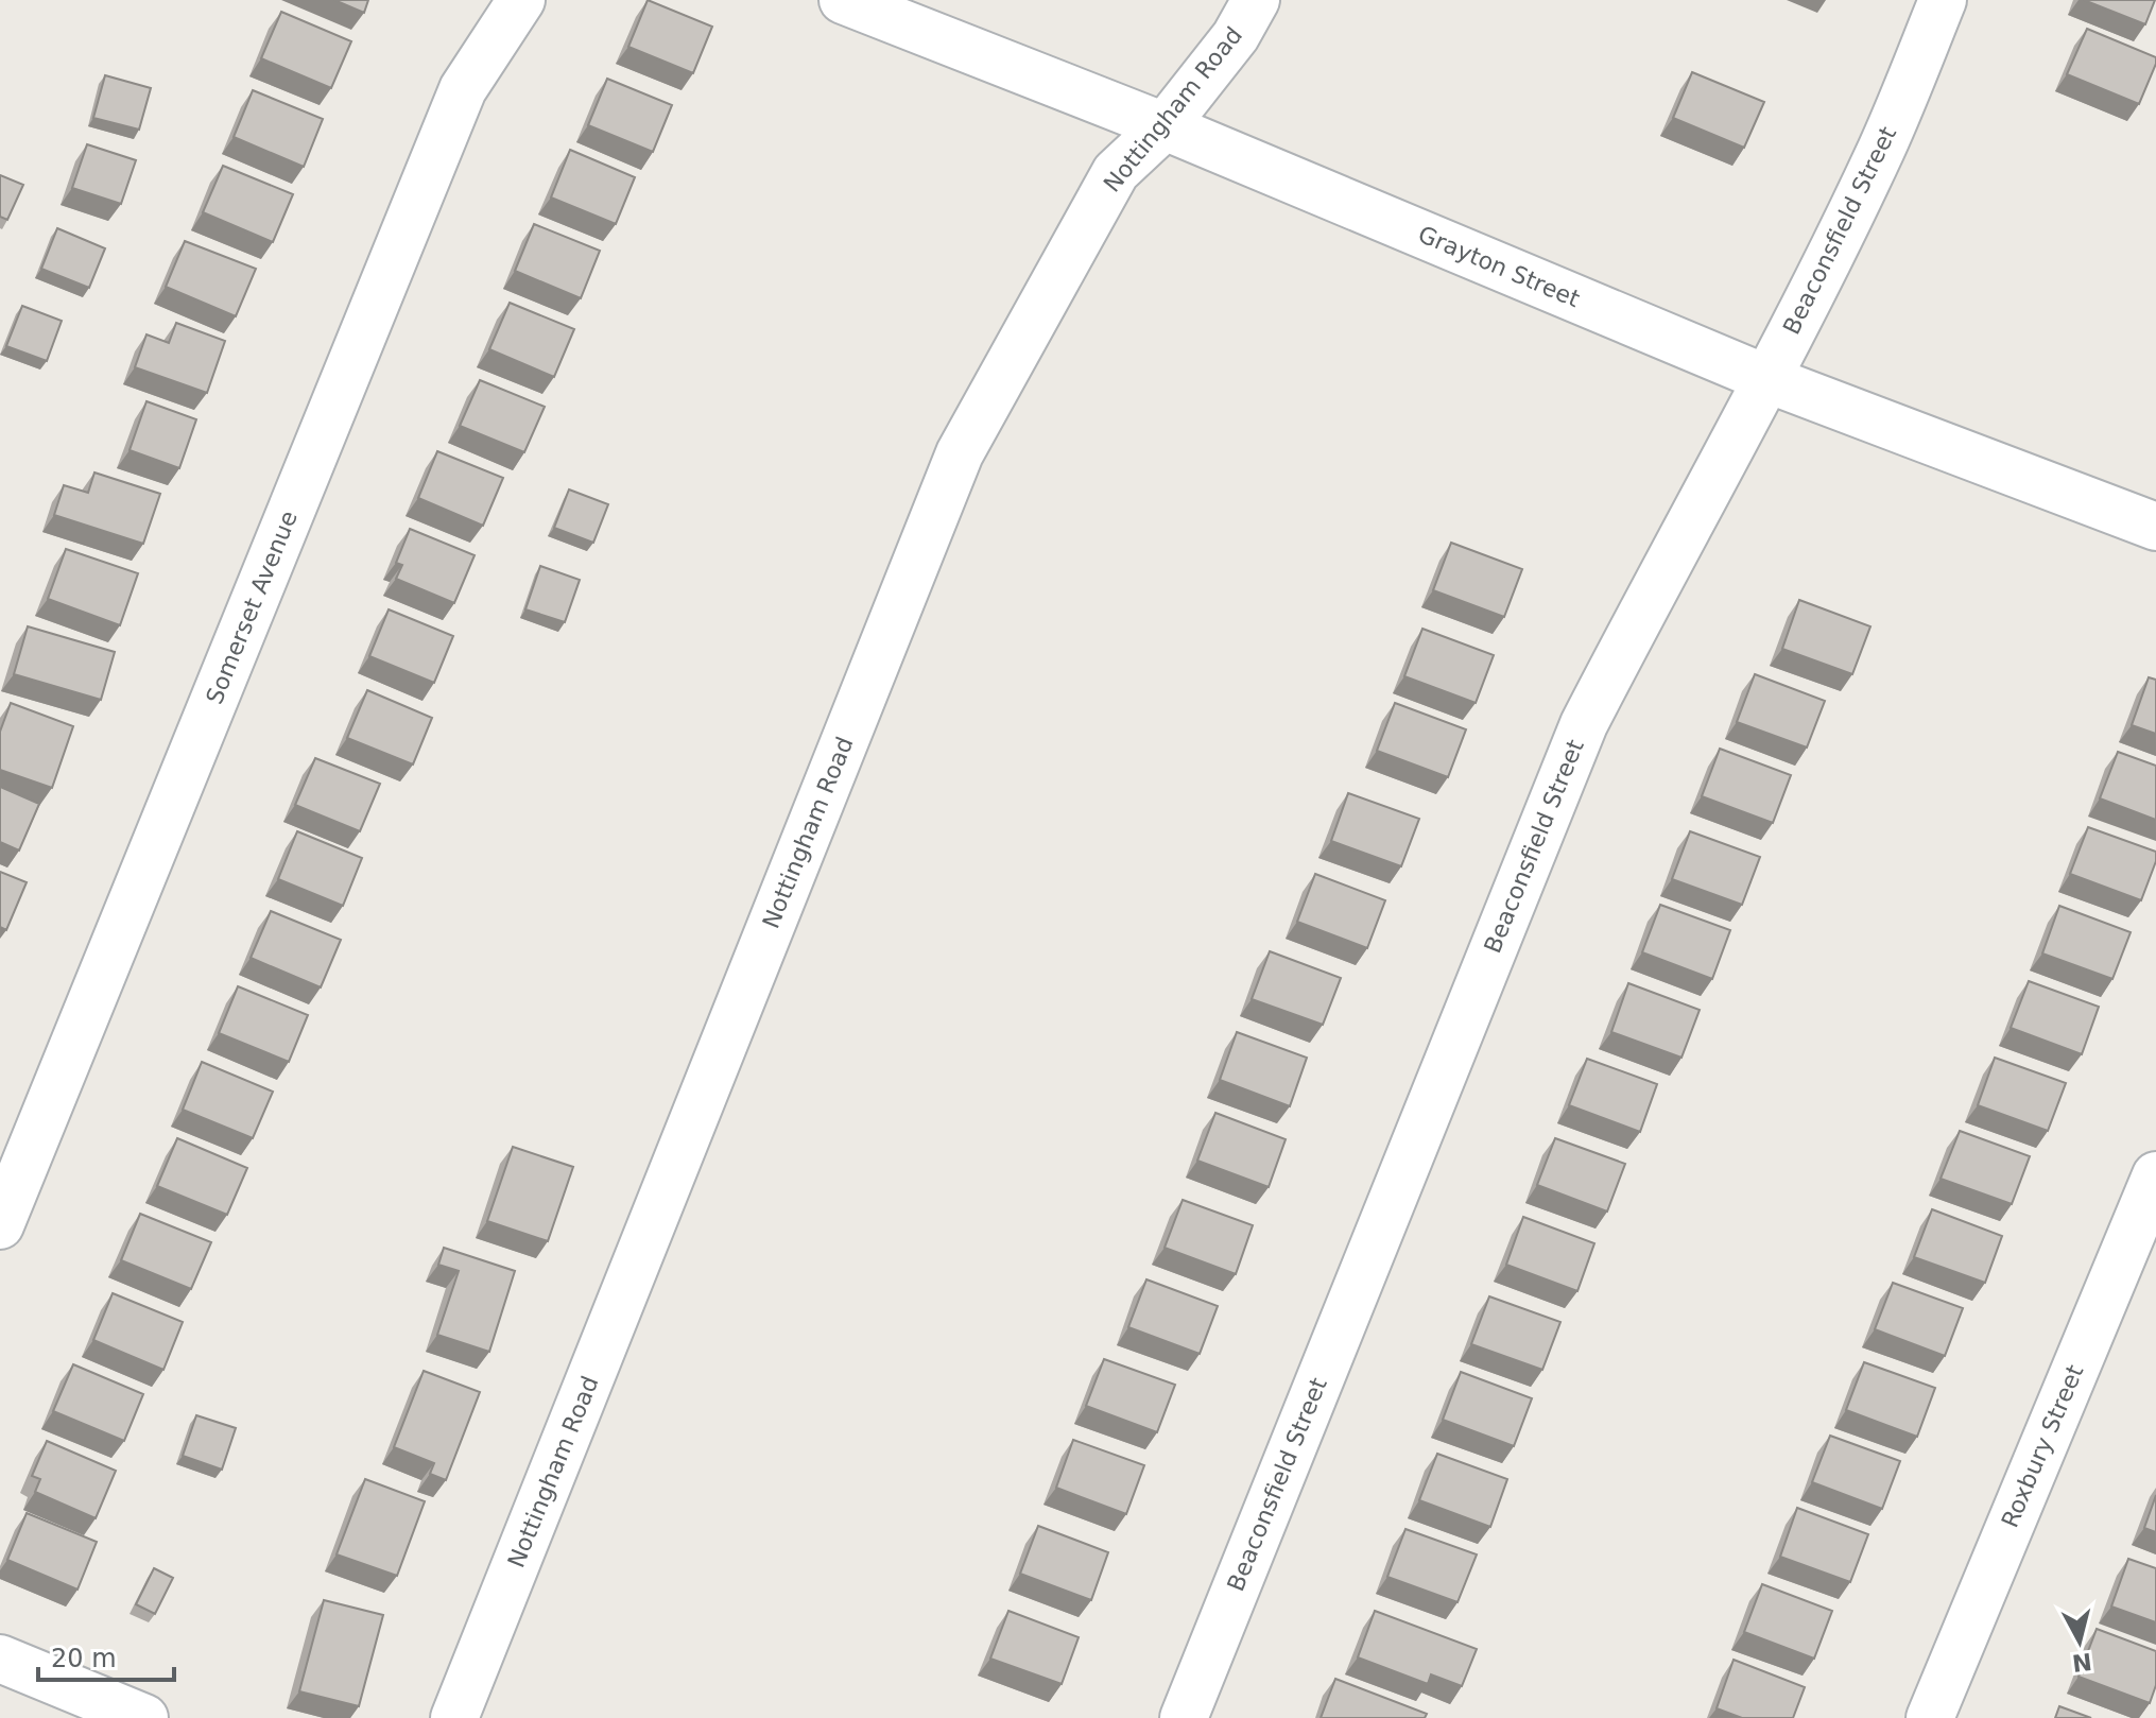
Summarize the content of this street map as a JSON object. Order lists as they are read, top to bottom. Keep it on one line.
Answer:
{"streets":{"street":["Nottingham Road","Beaconsfield Street","Grayton Street","Somerset Avenue","Roxbury Street"]},"crossings":[["Nottingham Road","Grayton Street"],["Beaconsfield Street","Grayton Street"]],"scale_bar":"20 m","north":"bottom"}
